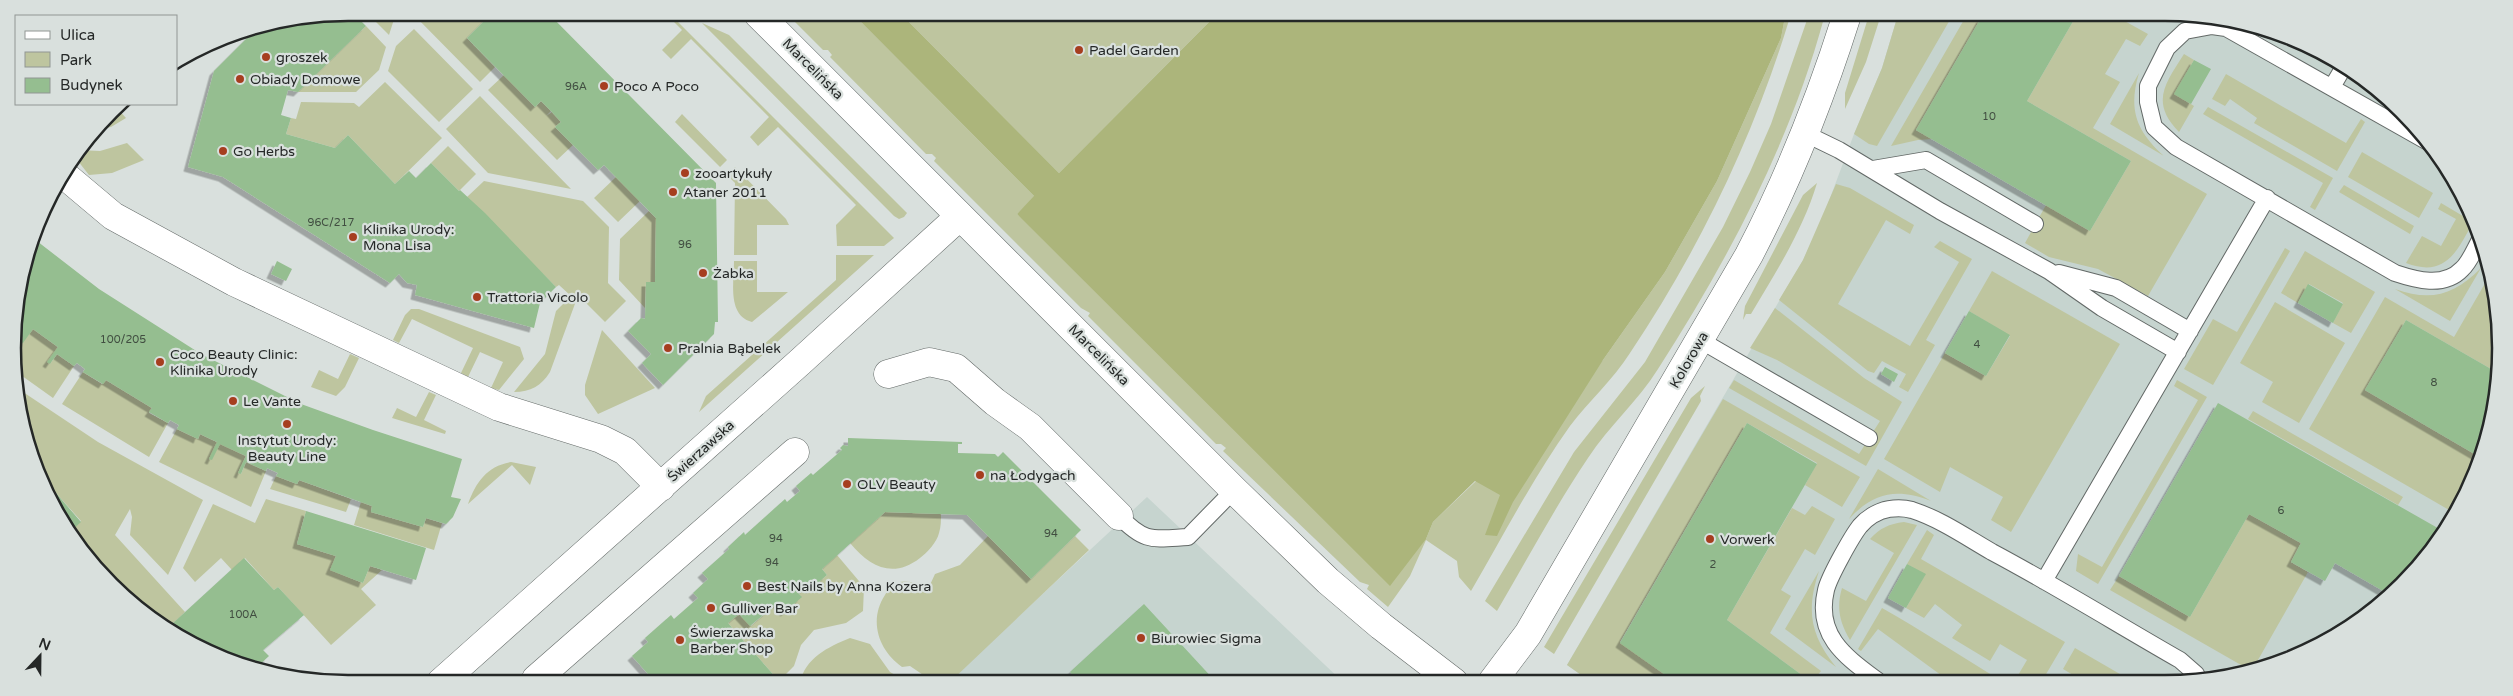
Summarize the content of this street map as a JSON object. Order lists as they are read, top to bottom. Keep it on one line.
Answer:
{"streets":{"street":["Marcelińska","Kolorowa","Świerzawska"]},"crossings":[["Marcelińska","Świerzawska"]],"places":["Padel Garden","groszek","Obiady Domowe","Poco A Poco","Go Herbs","zooartykuły","Ataner 2011","Klinika Urody: Mona Lisa","Żabka","Trattoria Vicolo","Pralnia Bąbelek","Coco Beauty Clinic: Klinika Urody","Le Vante","Instytut Urody: Beauty Line","na Łodygach","OLV Beauty","Vorwerk","Best Nails by Anna Kozera","Gulliver Bar","Biurowiec Sigma","Świerzawska Barber Shop"],"house_numbers":["96A","10","96C/217","96","100/205","4","8","6","94","94","94","2","100A"],"legend":["Ulica","Park","Budynek"],"north":"top"}
